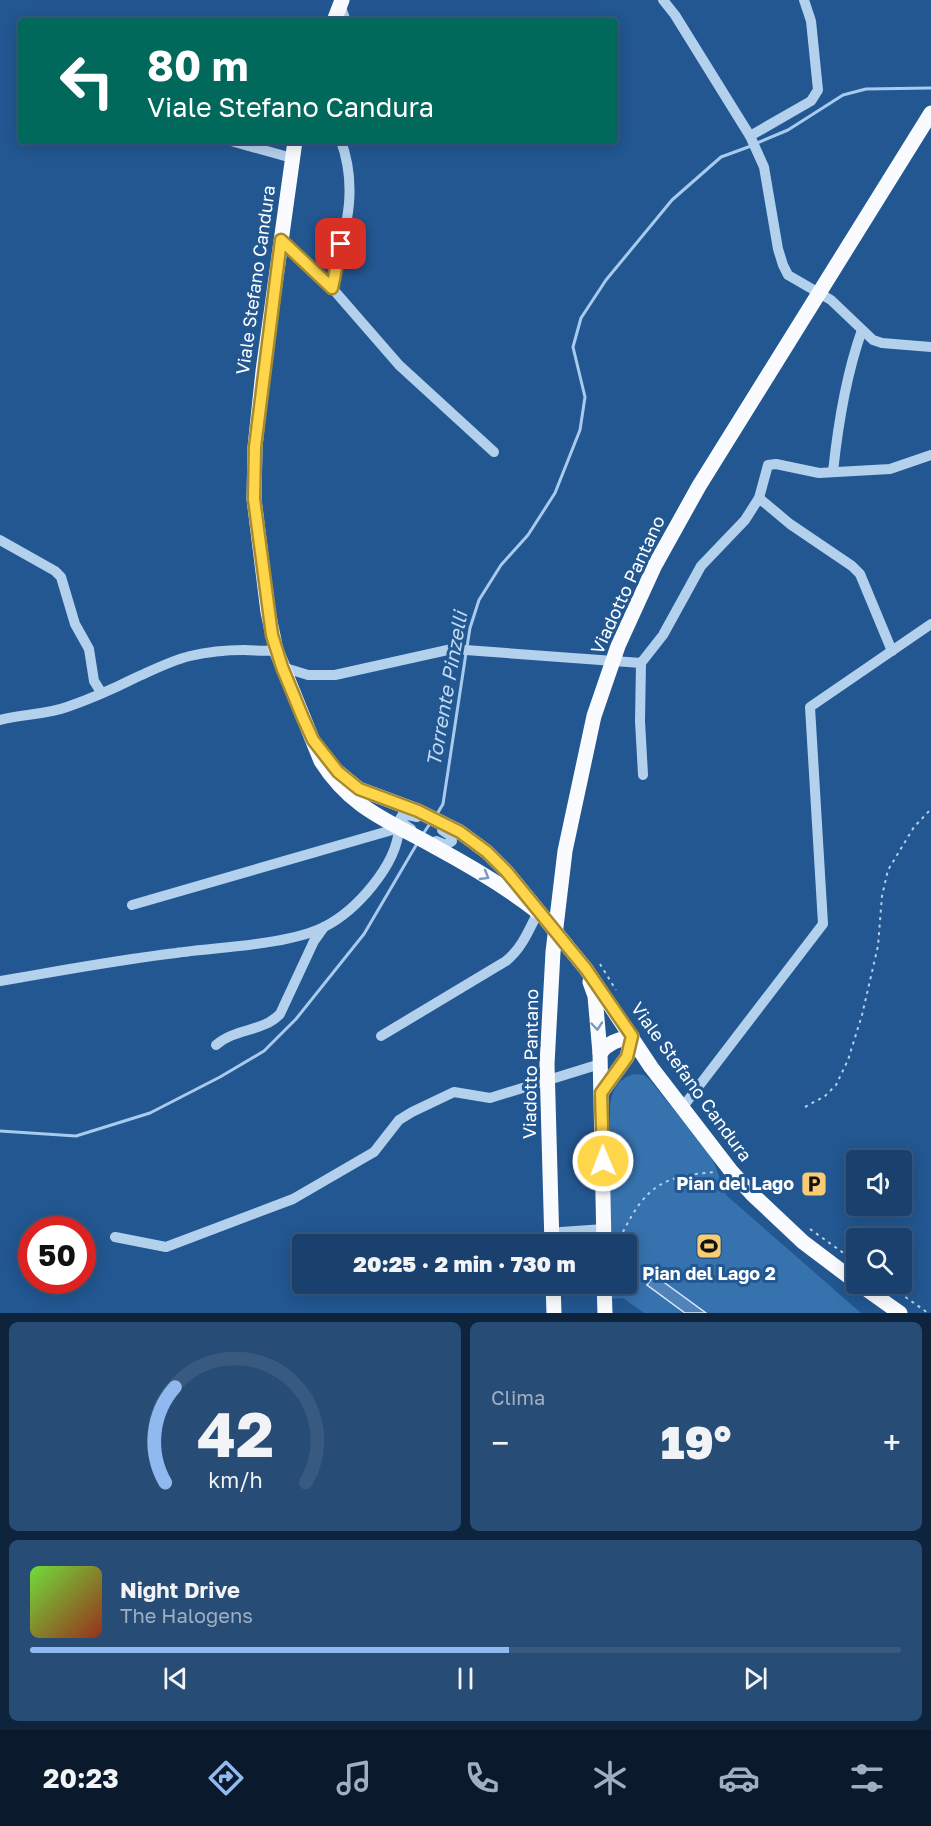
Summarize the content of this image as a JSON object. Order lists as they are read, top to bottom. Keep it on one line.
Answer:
{"streets":{"main road":["Viale Stefano Candura","Viadotto Pantano"]},"water":["Torrente Pinzelli"],"places":{"parking":["Pian del Lago"],"sports":["Pian del Lago 2"]},"page":{"turn":["80 m","Viale Stefano Candura"],"limit":"50","trip":"20:25 · 2 min · 730 m","tile":"Clima","heat":["−","19°","+"],"song":["Night Drive","The Halogens"],"tabs":"20:23","gauge":["42","km/h"]}}
